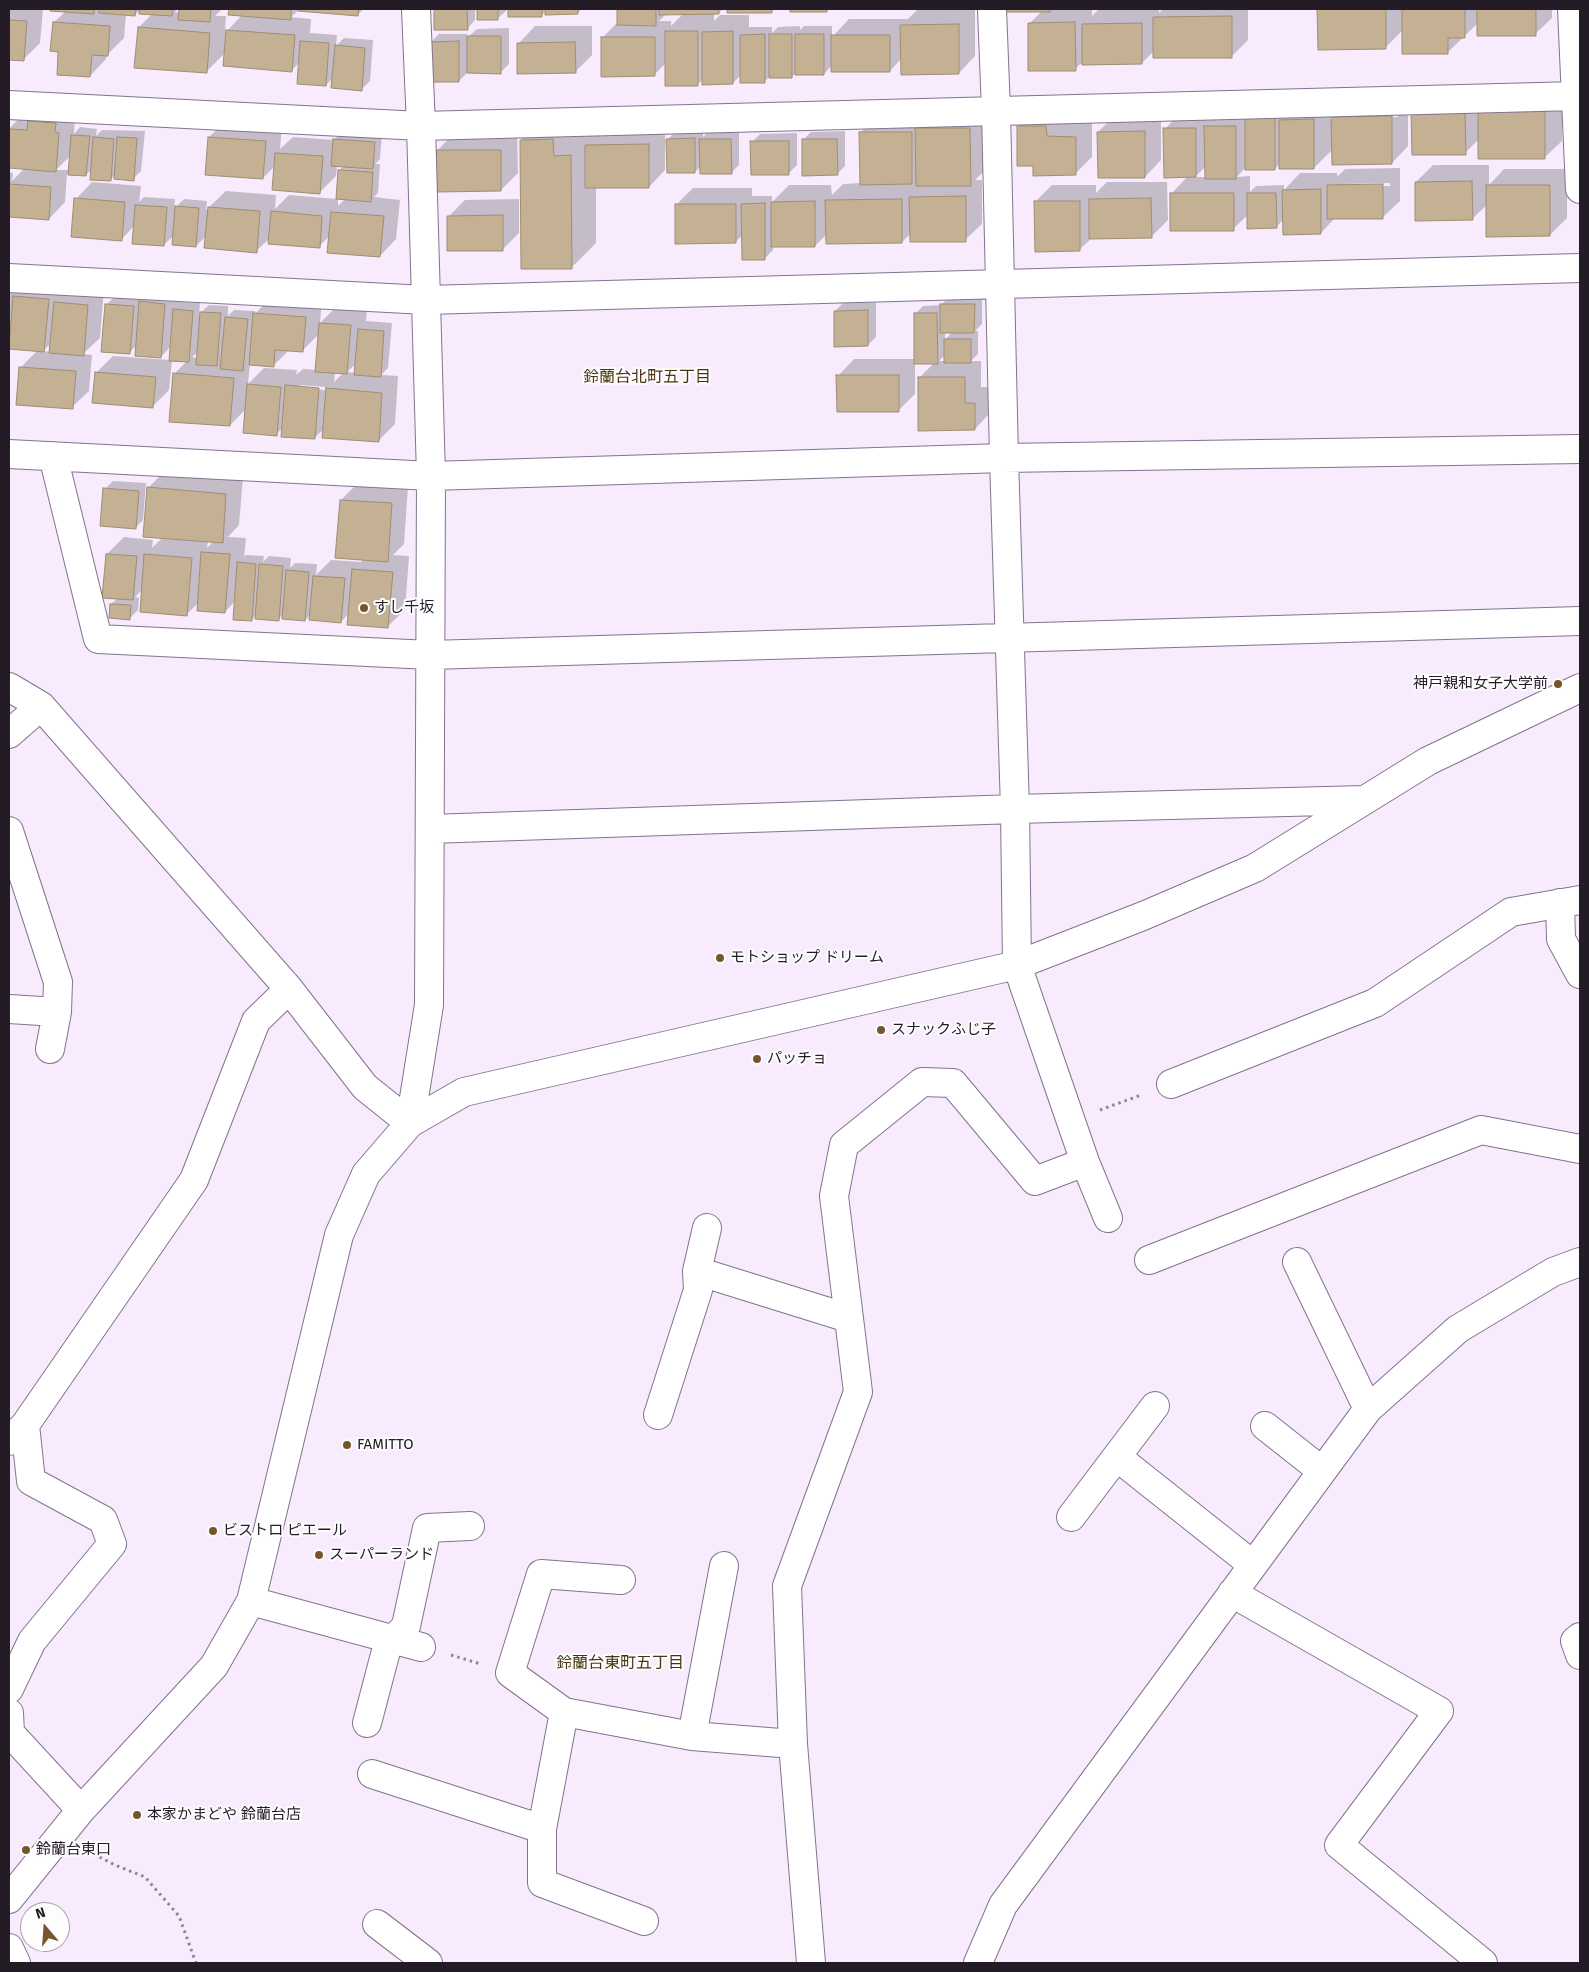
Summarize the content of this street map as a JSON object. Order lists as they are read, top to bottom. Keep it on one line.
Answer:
{"districts":["鈴蘭台北町五丁目","鈴蘭台東町五丁目"],"places":["すし千坂","神戸親和女子大学前","モトショップ ドリーム","スナックふじ子","パッチョ","FAMITTO","ビストロ ピエール","スーパーランド","本家かまどや 鈴蘭台店","鈴蘭台東口"],"north":"top"}
